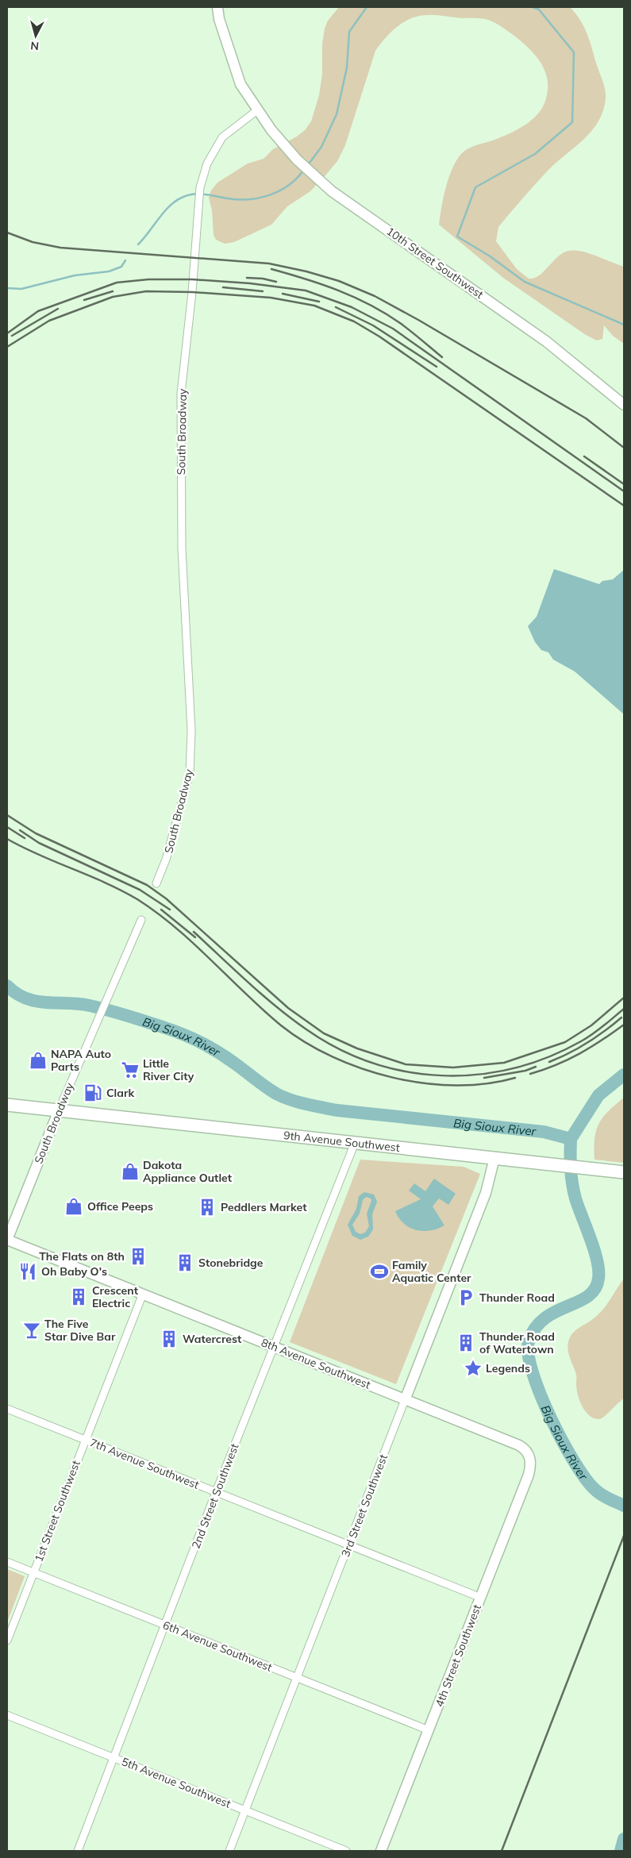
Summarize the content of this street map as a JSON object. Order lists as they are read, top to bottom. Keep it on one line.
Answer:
{"streets":{"main road":["9th Avenue Southwest"],"street":["10th Street Southwest","South Broadway","8th Avenue Southwest","7th Avenue Southwest","2nd Street Southwest","3rd Street Southwest","1st Street Southwest","6th Avenue Southwest","4th Street Southwest","5th Avenue Southwest"]},"crossings":[["10th Street Southwest","South Broadway"],["South Broadway","9th Avenue Southwest"],["South Broadway","8th Avenue Southwest"],["9th Avenue Southwest","2nd Street Southwest"],["9th Avenue Southwest","3rd Street Southwest"],["8th Avenue Southwest","2nd Street Southwest"],["8th Avenue Southwest","3rd Street Southwest"],["8th Avenue Southwest","1st Street Southwest"],["8th Avenue Southwest","4th Street Southwest"],["7th Avenue Southwest","2nd Street Southwest"],["7th Avenue Southwest","3rd Street Southwest"],["7th Avenue Southwest","1st Street Southwest"],["7th Avenue Southwest","4th Street Southwest"],["2nd Street Southwest","6th Avenue Southwest"],["2nd Street Southwest","5th Avenue Southwest"],["3rd Street Southwest","6th Avenue Southwest"],["3rd Street Southwest","5th Avenue Southwest"],["1st Street Southwest","6th Avenue Southwest"],["6th Avenue Southwest","4th Street Southwest"]],"water":["Big Sioux River"],"places":{"shop":["NAPA Auto Parts","Dakota Appliance Outlet","Office Peeps"],"supermarket":["Little River City"],"fuel station":["Clark"],"building":["Peddlers Market","The Flats on 8th","Stonebridge","Crescent Electric","Watercrest","Thunder Road of Watertown"],"restaurant":["Oh Baby O's"],"sports":["Family Aquatic Center"],"parking":["Thunder Road"],"bar":["The Five Star Dive Bar"],"place":["Legends"]},"north":"bottom"}
